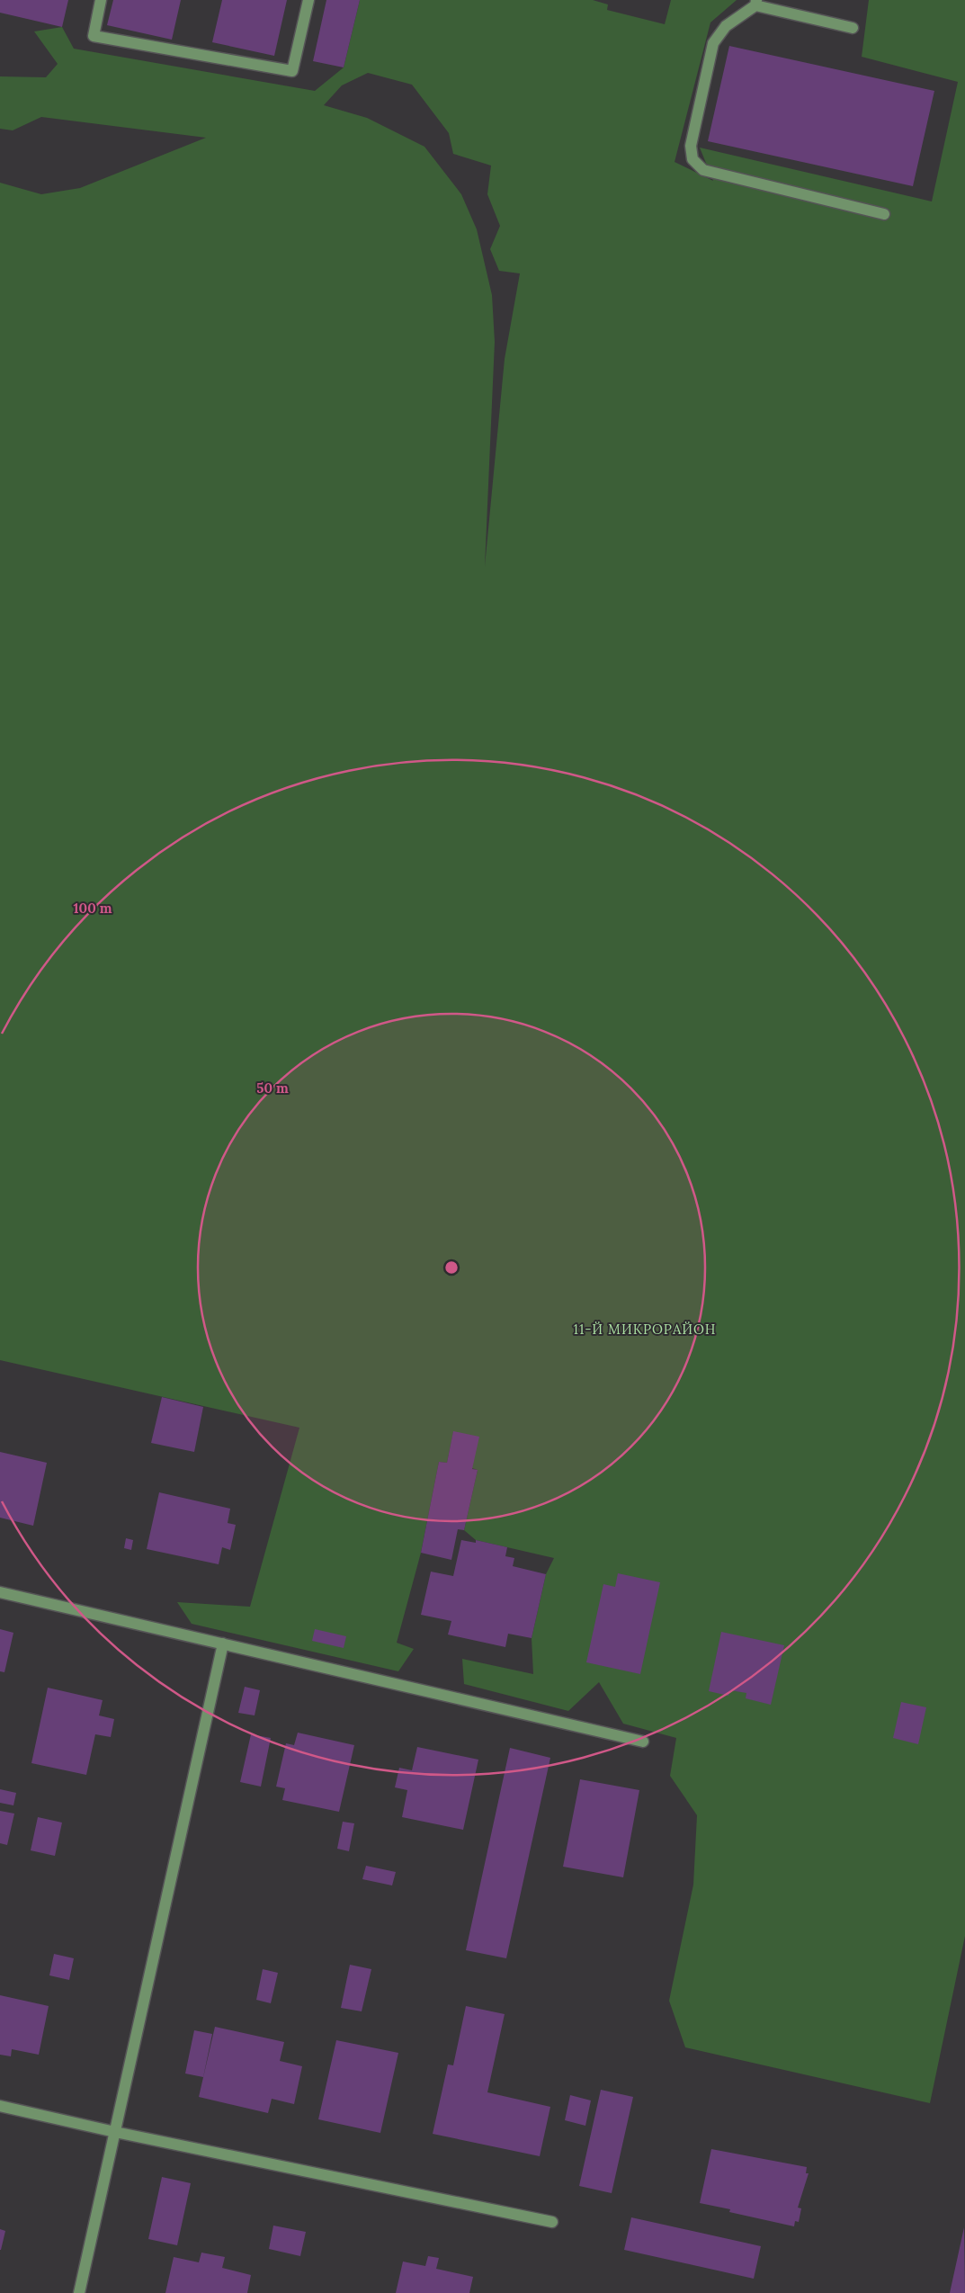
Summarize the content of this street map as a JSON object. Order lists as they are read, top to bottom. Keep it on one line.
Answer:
{"districts":["11-Й МИКРОРАЙОН"],"rings":["100 m","50 m"]}
